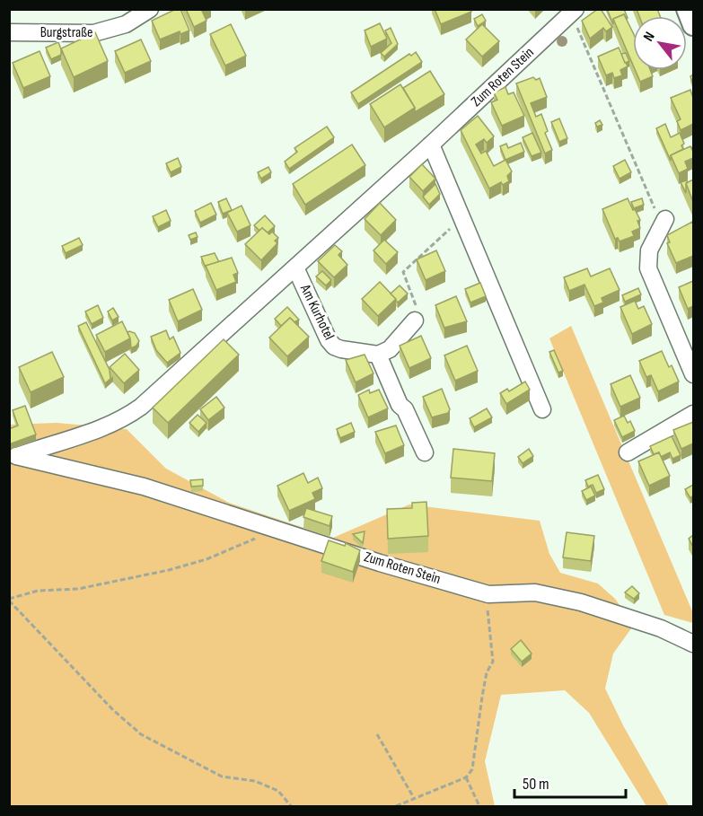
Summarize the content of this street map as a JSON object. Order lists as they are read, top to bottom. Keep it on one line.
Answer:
{"streets":{"street":["Burgstraße","Zum Roten Stein","Am Kurhotel"]},"crossings":[["Zum Roten Stein","Am Kurhotel"]],"scale_bar":"50 m","north":"top left"}
